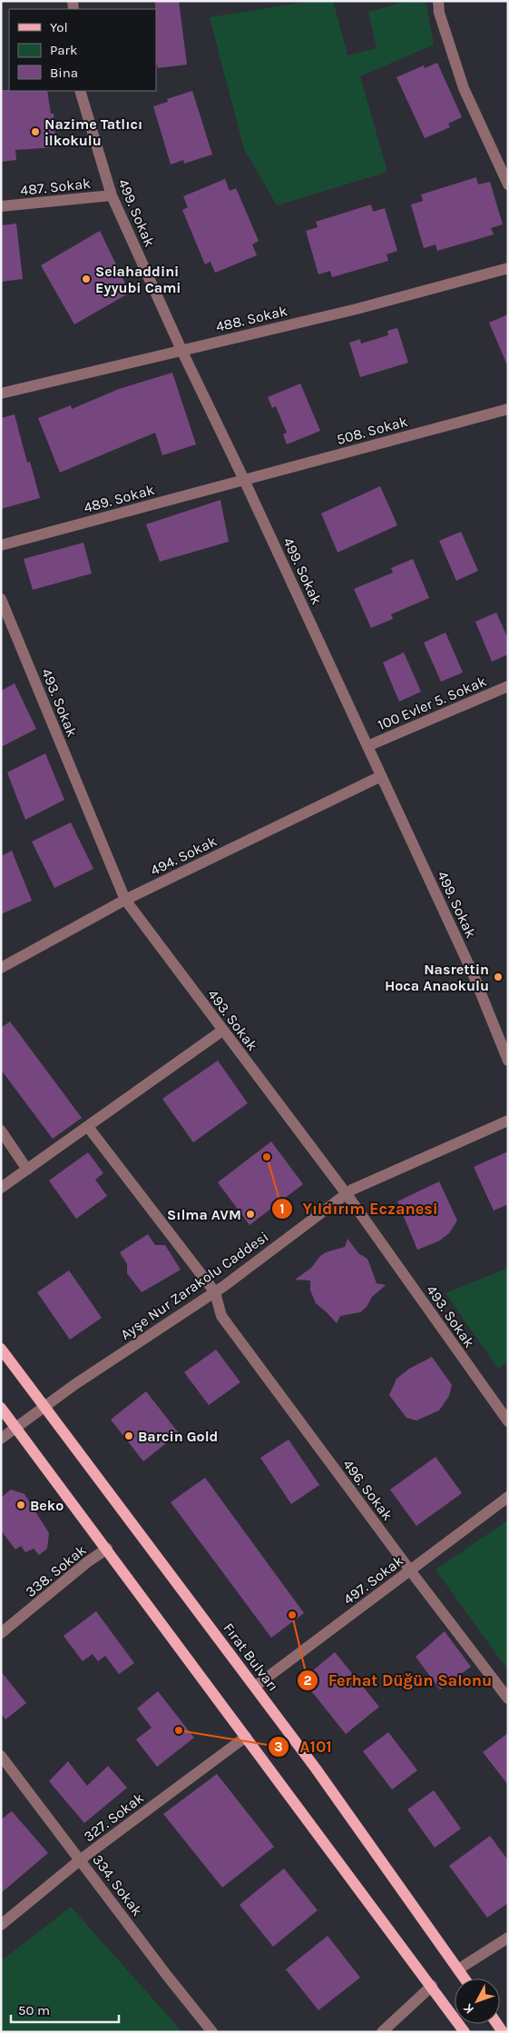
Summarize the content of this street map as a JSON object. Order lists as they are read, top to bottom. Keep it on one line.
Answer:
{"streets":{"main road":["Fırat Bulvarı"],"street":["487. Sokak","499. Sokak","488. Sokak","508. Sokak","489. Sokak","493. Sokak","100 Evler 5. Sokak","494. Sokak","Ayşe Nur Zarakolu Caddesi","496. Sokak","338. Sokak","497. Sokak","327. Sokak","334. Sokak"]},"crossings":[["487. Sokak","499. Sokak"],["499. Sokak","488. Sokak"],["499. Sokak","508. Sokak"],["499. Sokak","489. Sokak"],["499. Sokak","100 Evler 5. Sokak"],["499. Sokak","494. Sokak"],["508. Sokak","489. Sokak"],["493. Sokak","494. Sokak"],["493. Sokak","Ayşe Nur Zarakolu Caddesi"],["Ayşe Nur Zarakolu Caddesi","496. Sokak"],["Ayşe Nur Zarakolu Caddesi","Fırat Bulvarı"],["496. Sokak","497. Sokak"],["497. Sokak","Fırat Bulvarı"],["327. Sokak","334. Sokak"]],"places":["Nazime Tatlıcı İlkokulu","Selahaddini Eyyubi Cami","Nasrettin Hoca Anaokulu","Yıldırım Eczanesi","Sılma AVM","Barcin Gold","Beko","Ferhat Düğün Salonu","A101"],"legend":["Yol","Park","Bina"],"scale_bar":"50 m","north":"bottom left"}
